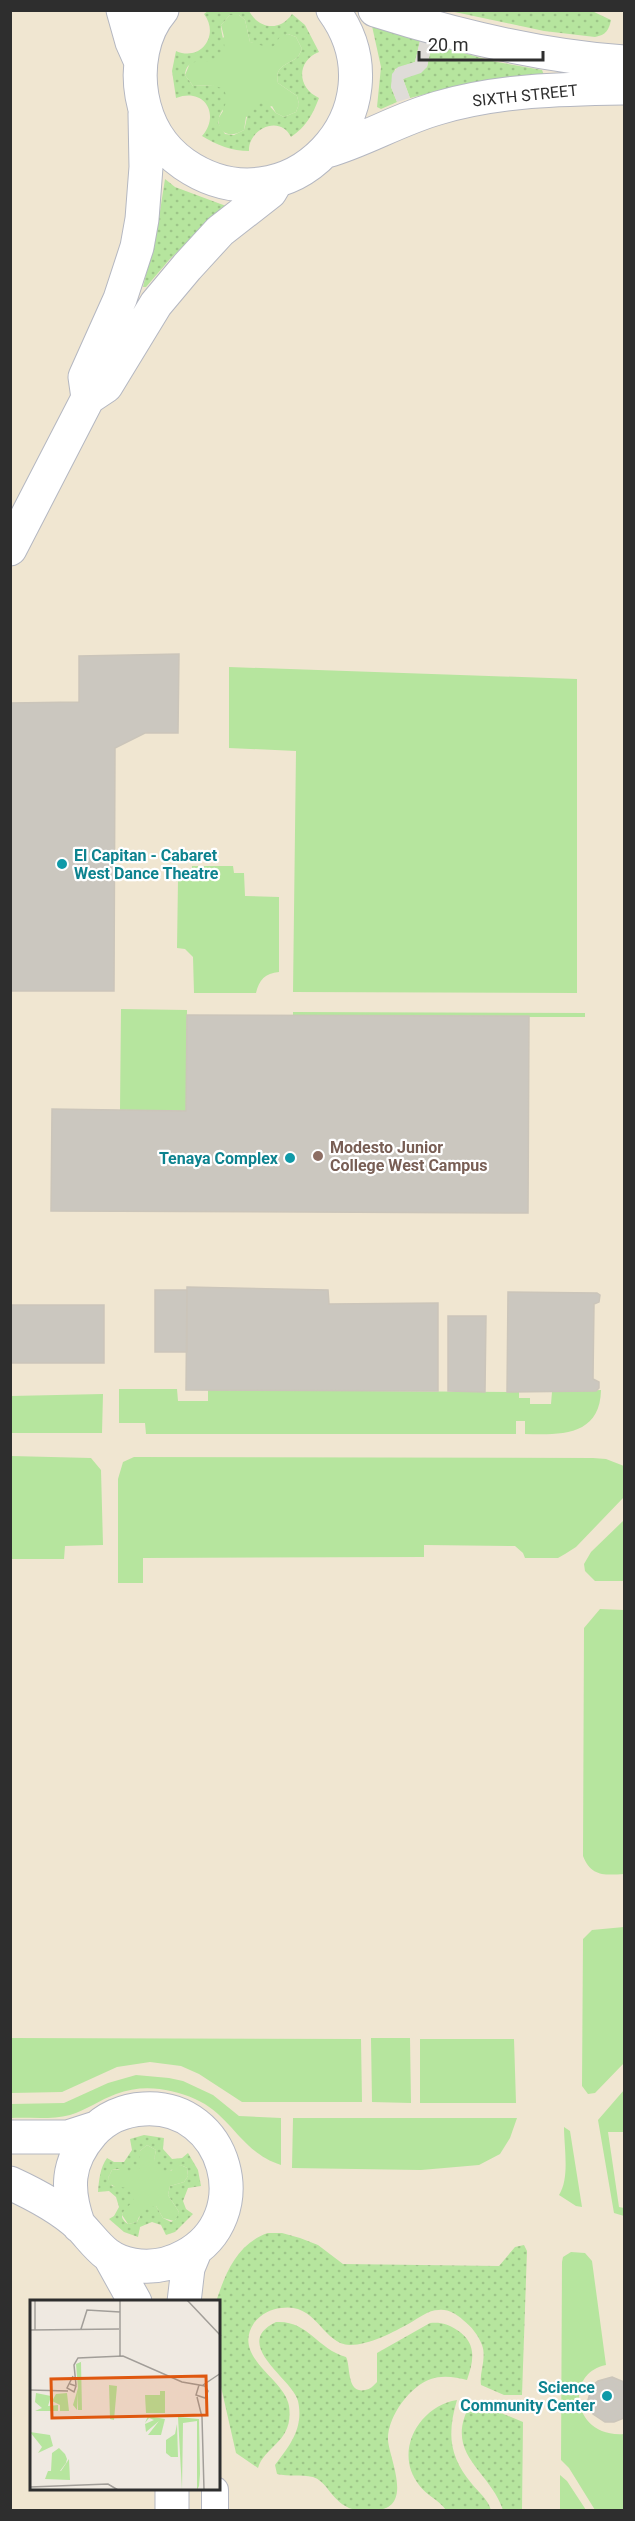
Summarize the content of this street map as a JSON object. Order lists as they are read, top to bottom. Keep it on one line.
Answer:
{"streets":{"street":["SIXTH STREET"]},"places":["El Capitan - Cabaret West Dance Theatre","Modesto Junior College West Campus","Tenaya Complex","Science Community Center"],"scale_bar":"20 m"}
